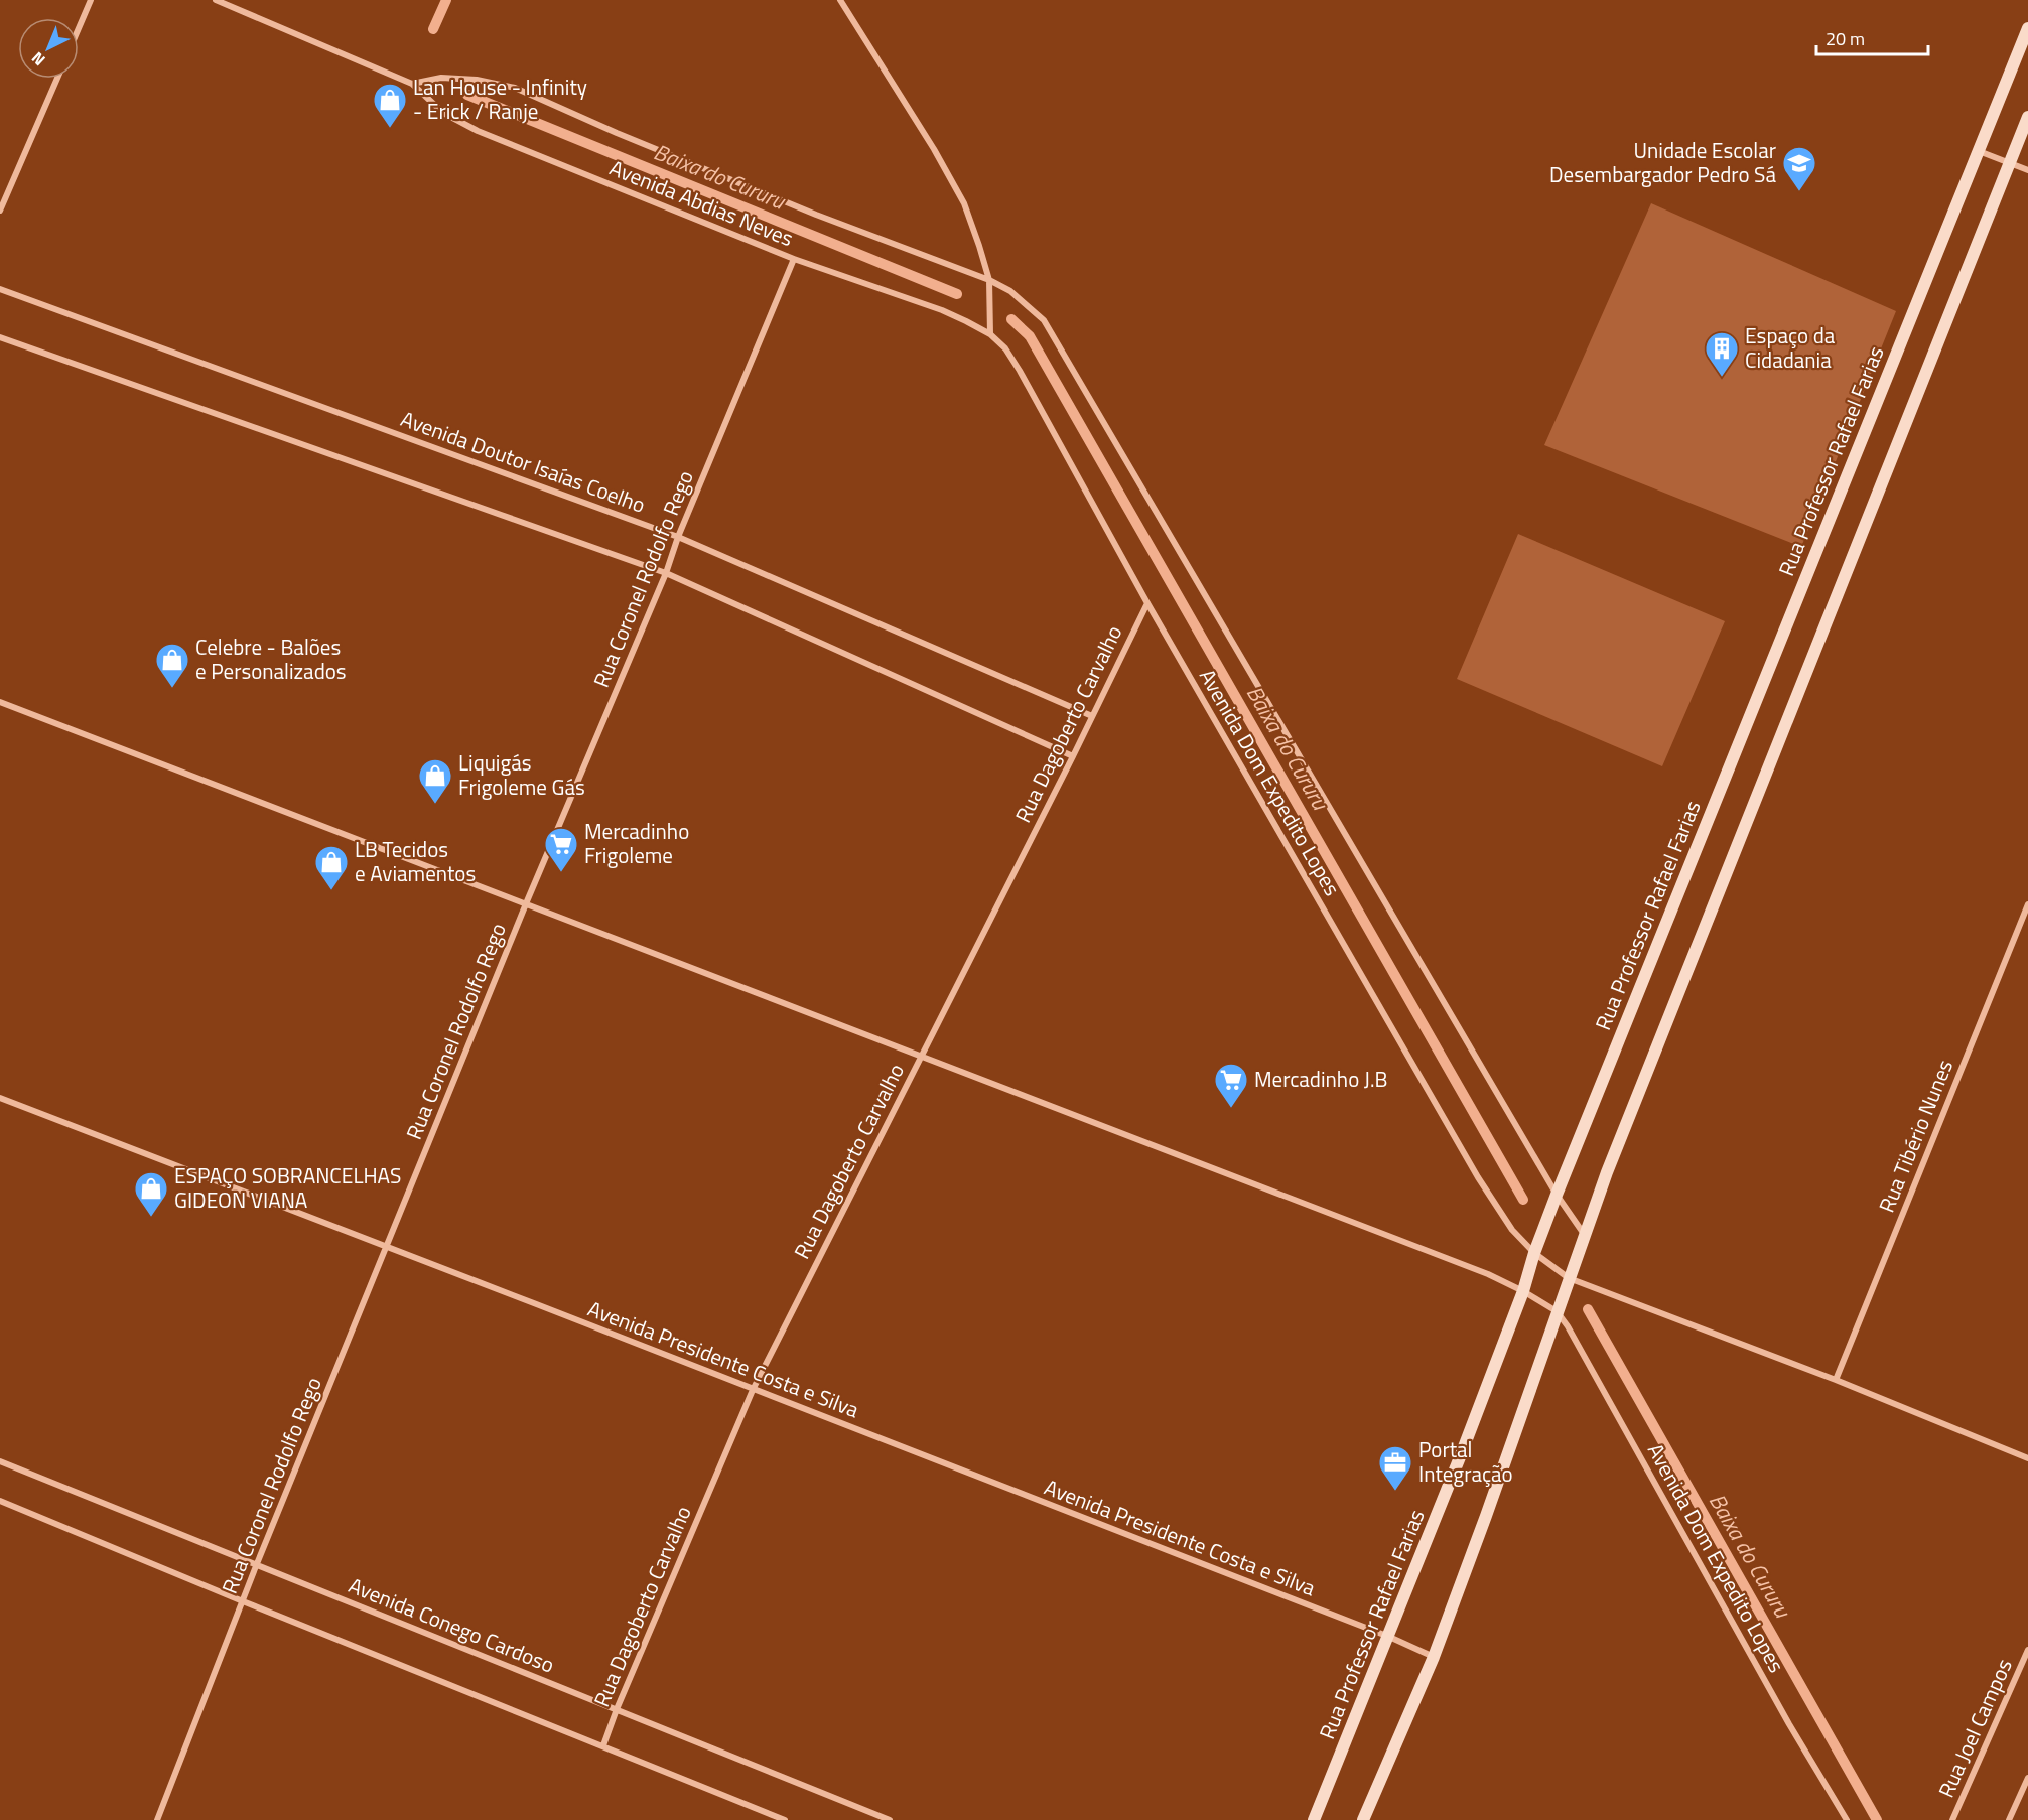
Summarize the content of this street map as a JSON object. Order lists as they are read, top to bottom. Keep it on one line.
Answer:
{"streets":{"main road":["Rua Professor Rafael Farias"],"street":["Avenida Abdias Neves","Avenida Doutor Isaías Coelho","Rua Coronel Rodolfo Rego","Rua Dagoberto Carvalho","Avenida Dom Expedito Lopes","Rua Tibério Nunes","Avenida Presidente Costa e Silva","Avenida Conego Cardoso","Rua Joel Campos"]},"crossings":[["Avenida Abdias Neves","Rua Coronel Rodolfo Rego"],["Avenida Abdias Neves","Avenida Dom Expedito Lopes"],["Rua Professor Rafael Farias","Avenida Dom Expedito Lopes"],["Rua Professor Rafael Farias","Avenida Presidente Costa e Silva"],["Avenida Doutor Isaías Coelho","Rua Coronel Rodolfo Rego"],["Avenida Doutor Isaías Coelho","Rua Dagoberto Carvalho"],["Rua Coronel Rodolfo Rego","Avenida Presidente Costa e Silva"],["Rua Coronel Rodolfo Rego","Avenida Conego Cardoso"],["Rua Dagoberto Carvalho","Avenida Dom Expedito Lopes"],["Rua Dagoberto Carvalho","Avenida Presidente Costa e Silva"],["Rua Dagoberto Carvalho","Avenida Conego Cardoso"],["Avenida Dom Expedito Lopes","Rua Tibério Nunes"]],"water":["Baixa do Cururu"],"places":{"shop":["Lan House - Infinity - Erick / Ranje","Celebre - Balões e Personalizados","Liquigás Frigoleme Gás","LB Tecidos e Aviamentos","ESPAÇO SOBRANCELHAS GIDEON VIANA"],"school or university":["Unidade Escolar Desembargador Pedro Sá"],"building":["Espaço da Cidadania"],"supermarket":["Mercadinho Frigoleme","Mercadinho J.B"],"office":["Portal Integração"]},"scale_bar":"20 m","north":"bottom left"}
